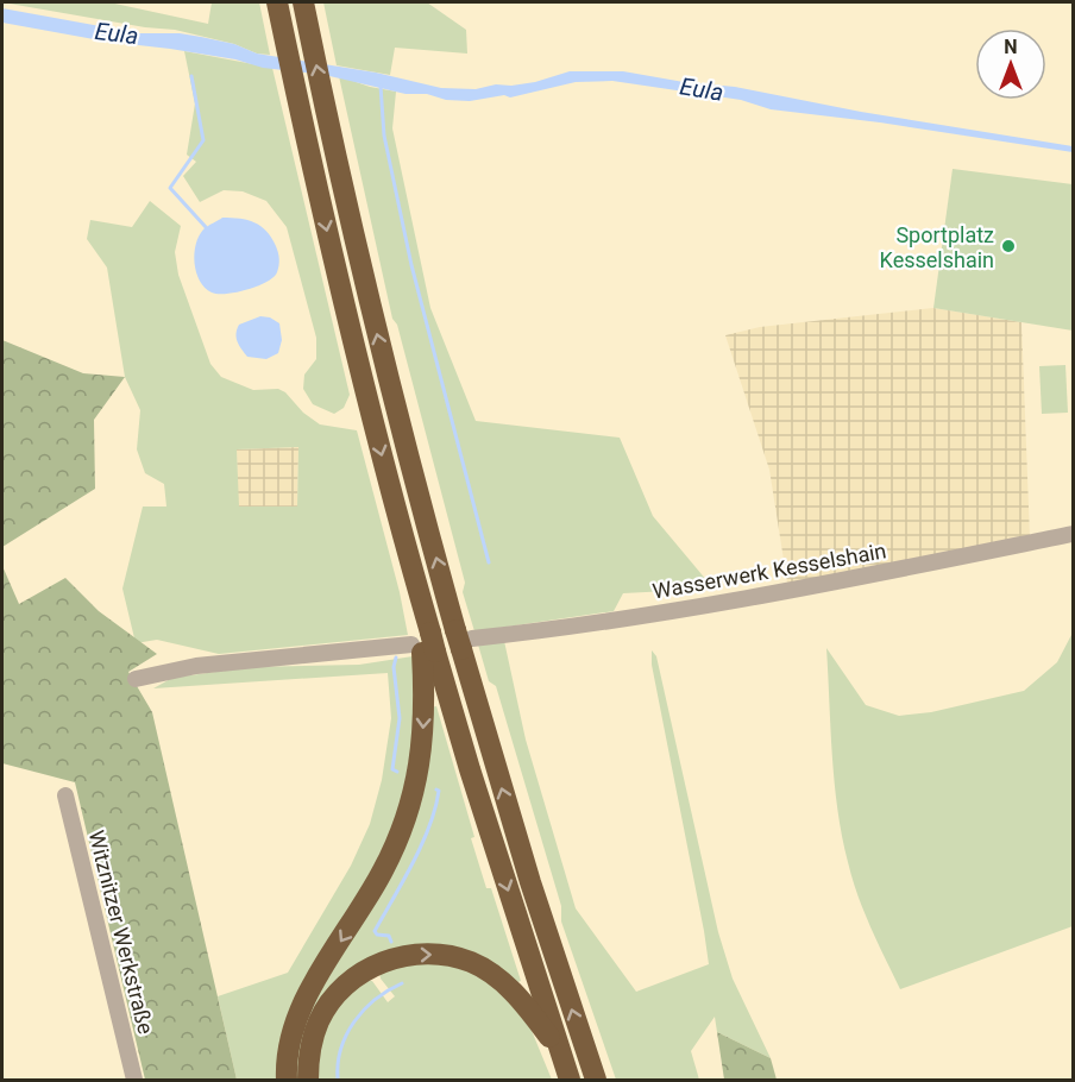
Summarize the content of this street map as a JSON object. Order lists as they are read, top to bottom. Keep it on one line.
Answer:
{"streets":{"street":["Wasserwerk Kesselshain","Witznitzer Werkstraße"]},"water":["Eula"],"places":["Sportplatz Kesselshain"],"north":"top"}
